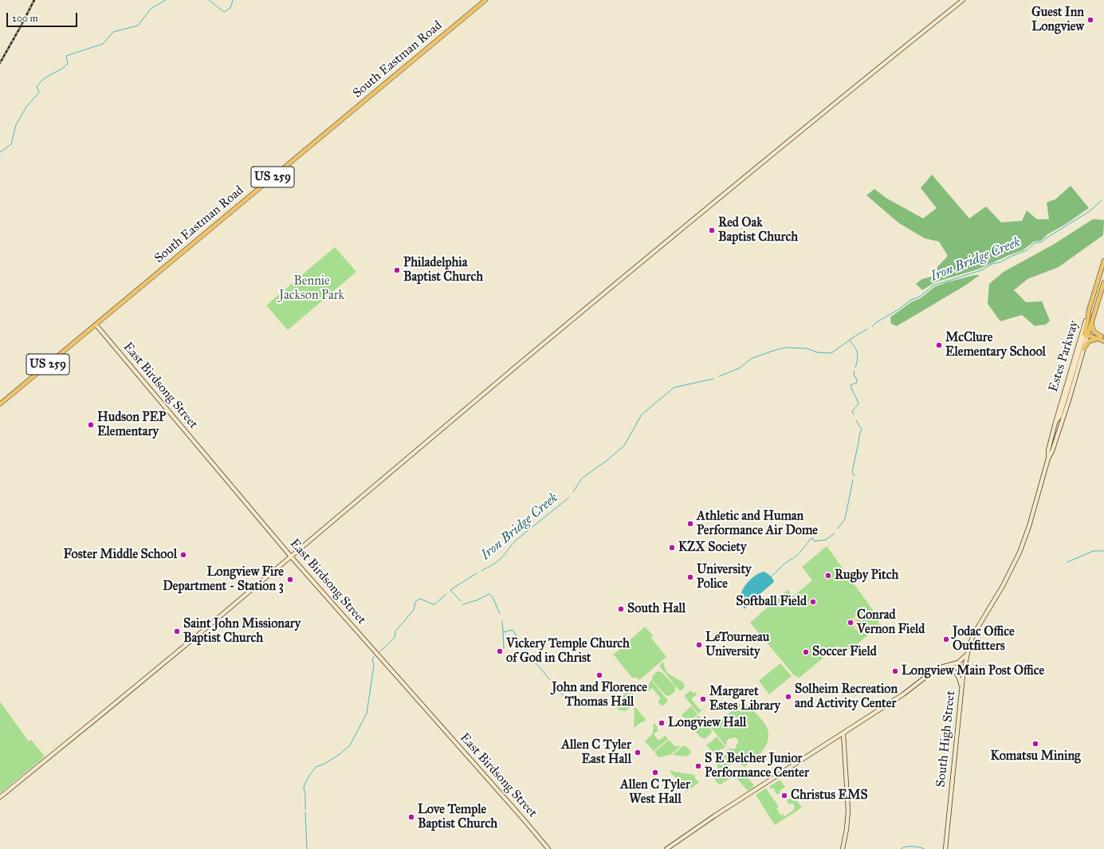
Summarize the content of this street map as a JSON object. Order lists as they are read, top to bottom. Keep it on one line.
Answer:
{"streets":{"main road":["South Eastman Road","US 259","Estes Parkway"],"street":["East Birdsong Street","South High Street"]},"crossings":[["South Eastman Road","East Birdsong Street"],["Estes Parkway","South High Street"]],"water":["Iron Bridge Creek"],"parks":["Bennie Jackson Park"],"places":["Guest Inn Longview","Red Oak Baptist Church","Philadelphia Baptist Church","McClure Elementary School","Hudson PEP Elementary","Athletic and Human Performance Air Dome","KZX Society","Foster Middle School","Rugby Pitch","University Police","Longview Fire Department - Station 3","Softball Field","South Hall","Conrad Vernon Field","Saint John Missionary Baptist Church","Jodac Office Outfitters","LeTourneau University","Vickery Temple Church of God in Christ","Soccer Field","Longview Main Post Office","John and Florence Thomas Hall","Solheim Recreation and Activity Center","Margaret Estes Library","Longview Hall","Komatsu Mining","Allen C Tyler East Hall","S E Belcher Junior Performance Center","Allen C Tyler West Hall","Christus EMS","Love Temple Baptist Church"],"scale_bar":"200 m"}
